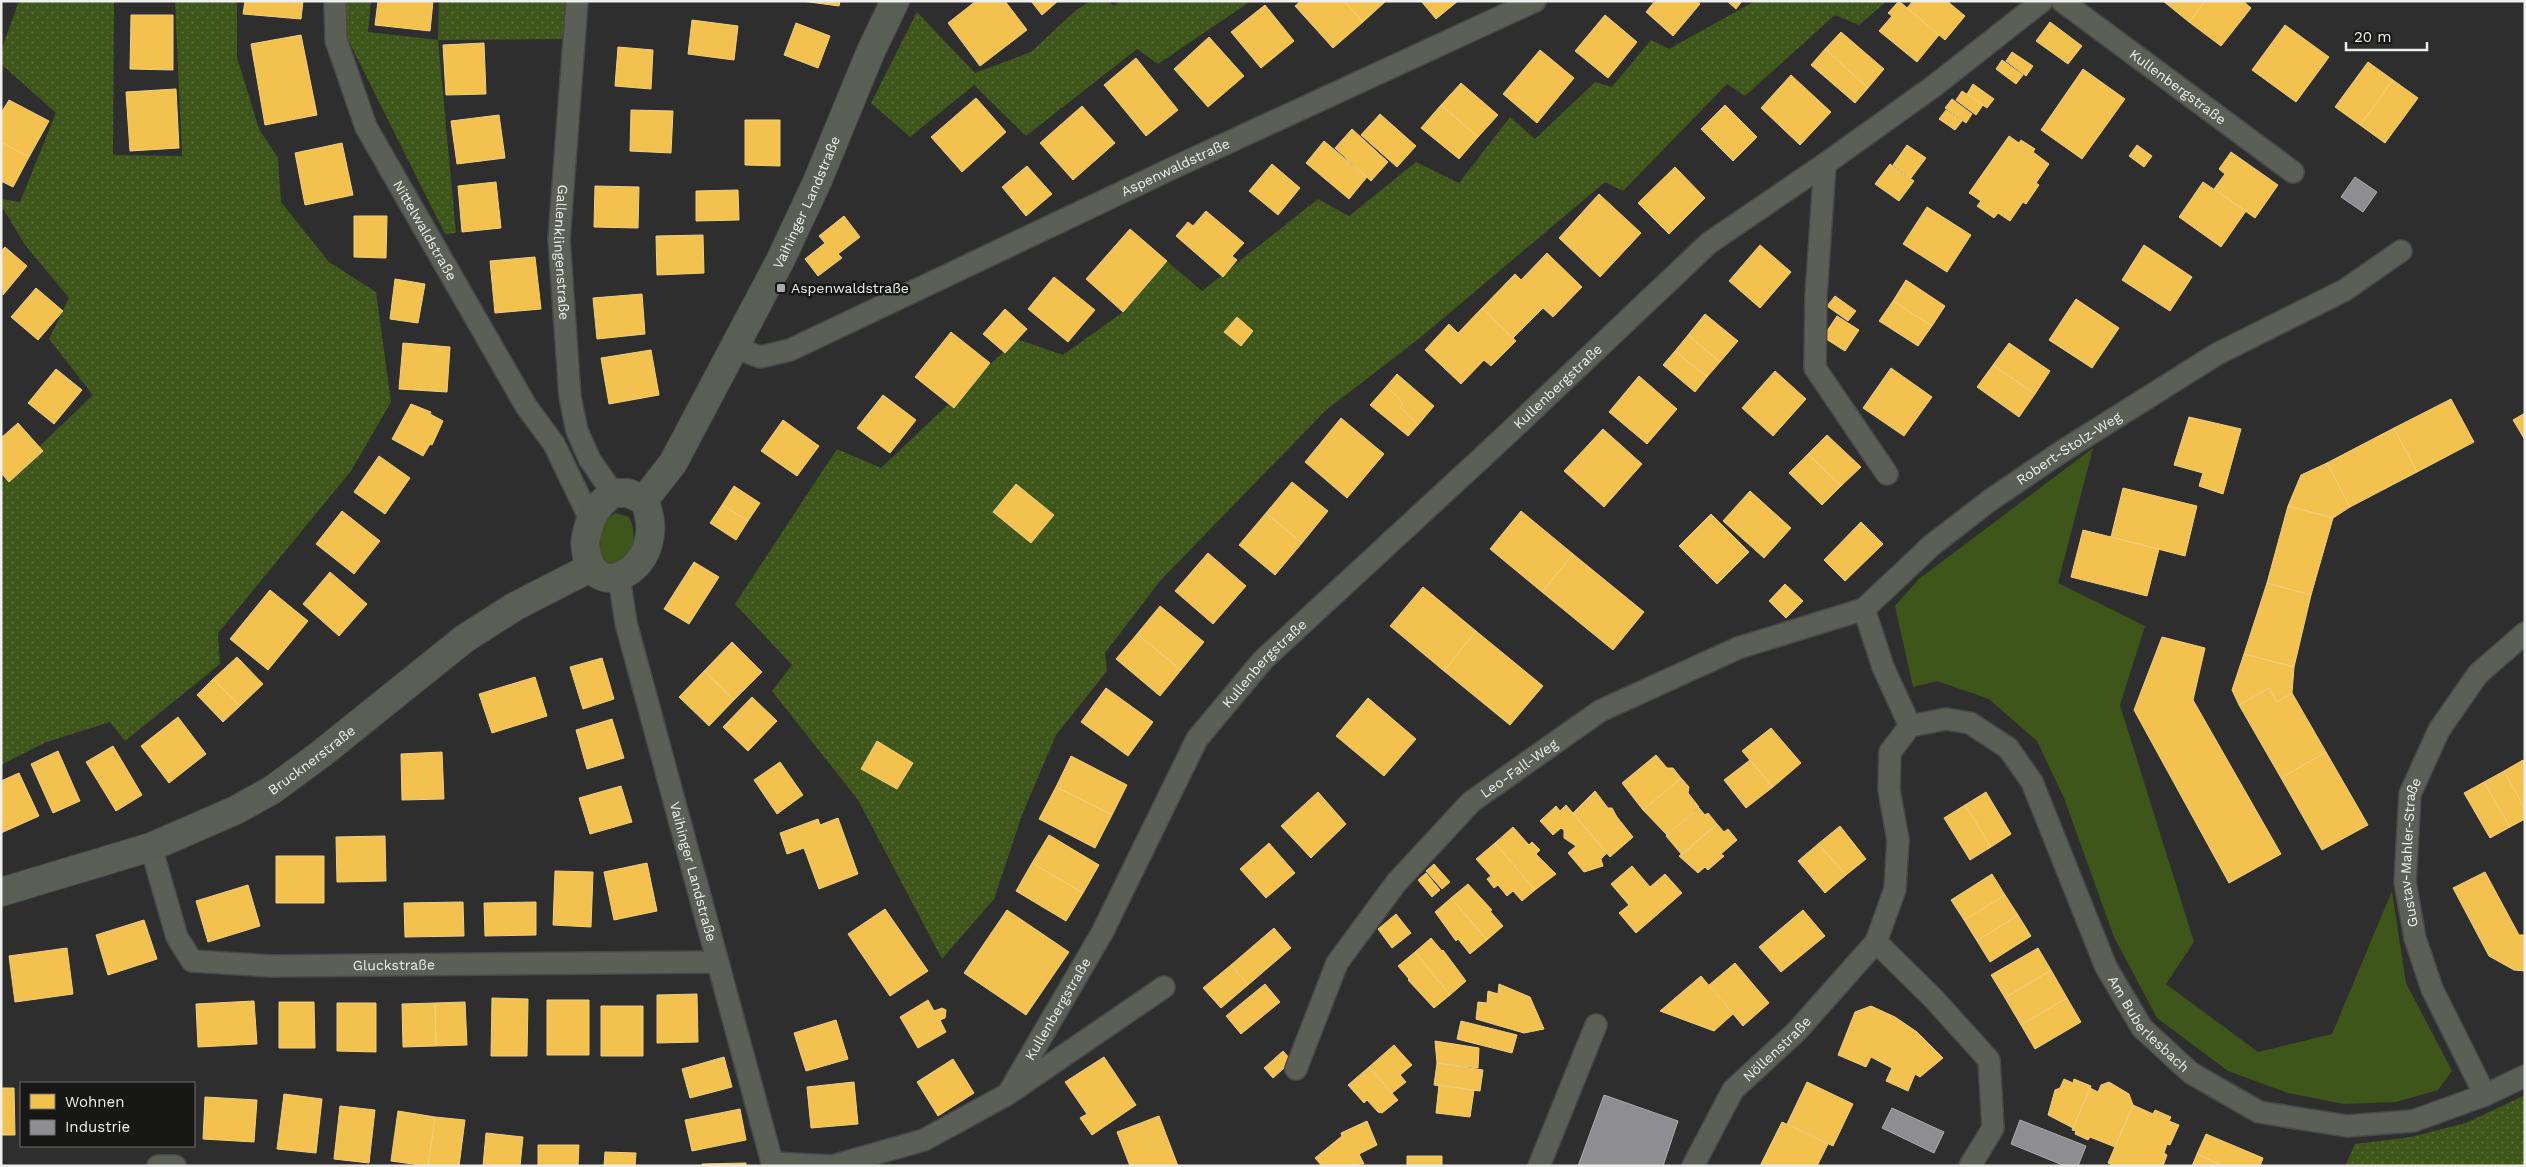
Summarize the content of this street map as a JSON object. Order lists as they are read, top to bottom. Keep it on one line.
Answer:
{"streets":{"street":["Kullenbergstraße","Aspenwaldstraße","Vaihinger Landstraße","Nittelwaldstraße","Gallenklingenstraße","Robert-Stolz-Weg","Brucknerstraße","Leo-Fall-Weg","Gustav-Mahler-Straße","Gluckstraße","Am Buberlesbach","Nöllenstraße"]},"crossings":[["Aspenwaldstraße","Vaihinger Landstraße"],["Vaihinger Landstraße","Nittelwaldstraße"],["Vaihinger Landstraße","Gallenklingenstraße"],["Vaihinger Landstraße","Brucknerstraße"],["Vaihinger Landstraße","Gluckstraße"],["Nittelwaldstraße","Gallenklingenstraße"],["Nittelwaldstraße","Brucknerstraße"],["Gallenklingenstraße","Brucknerstraße"],["Robert-Stolz-Weg","Leo-Fall-Weg"],["Brucknerstraße","Gluckstraße"],["Gustav-Mahler-Straße","Am Buberlesbach"],["Am Buberlesbach","Nöllenstraße"]],"places":{"transit":["Aspenwaldstraße"]},"legend":["Wohnen","Industrie"],"scale_bar":"20 m"}
